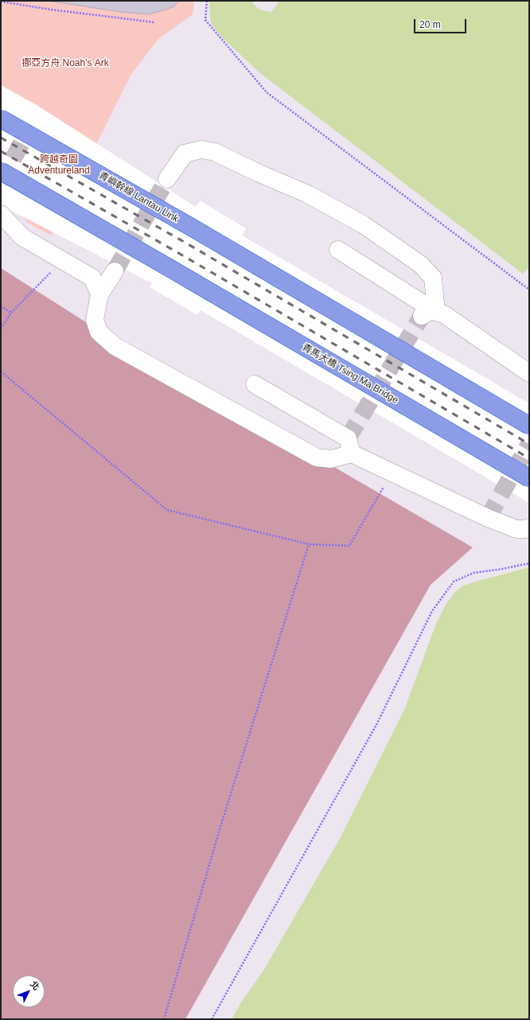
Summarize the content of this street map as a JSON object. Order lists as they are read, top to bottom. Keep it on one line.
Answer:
{"streets":{"highway":["青嶼幹線 Lantau Link","青馬大橋 Tsing Ma Bridge"]},"parks":["挪亞方舟 Noah's Ark","跨越奇園 Adventureland"],"scale_bar":"20 m","north":"top right"}
